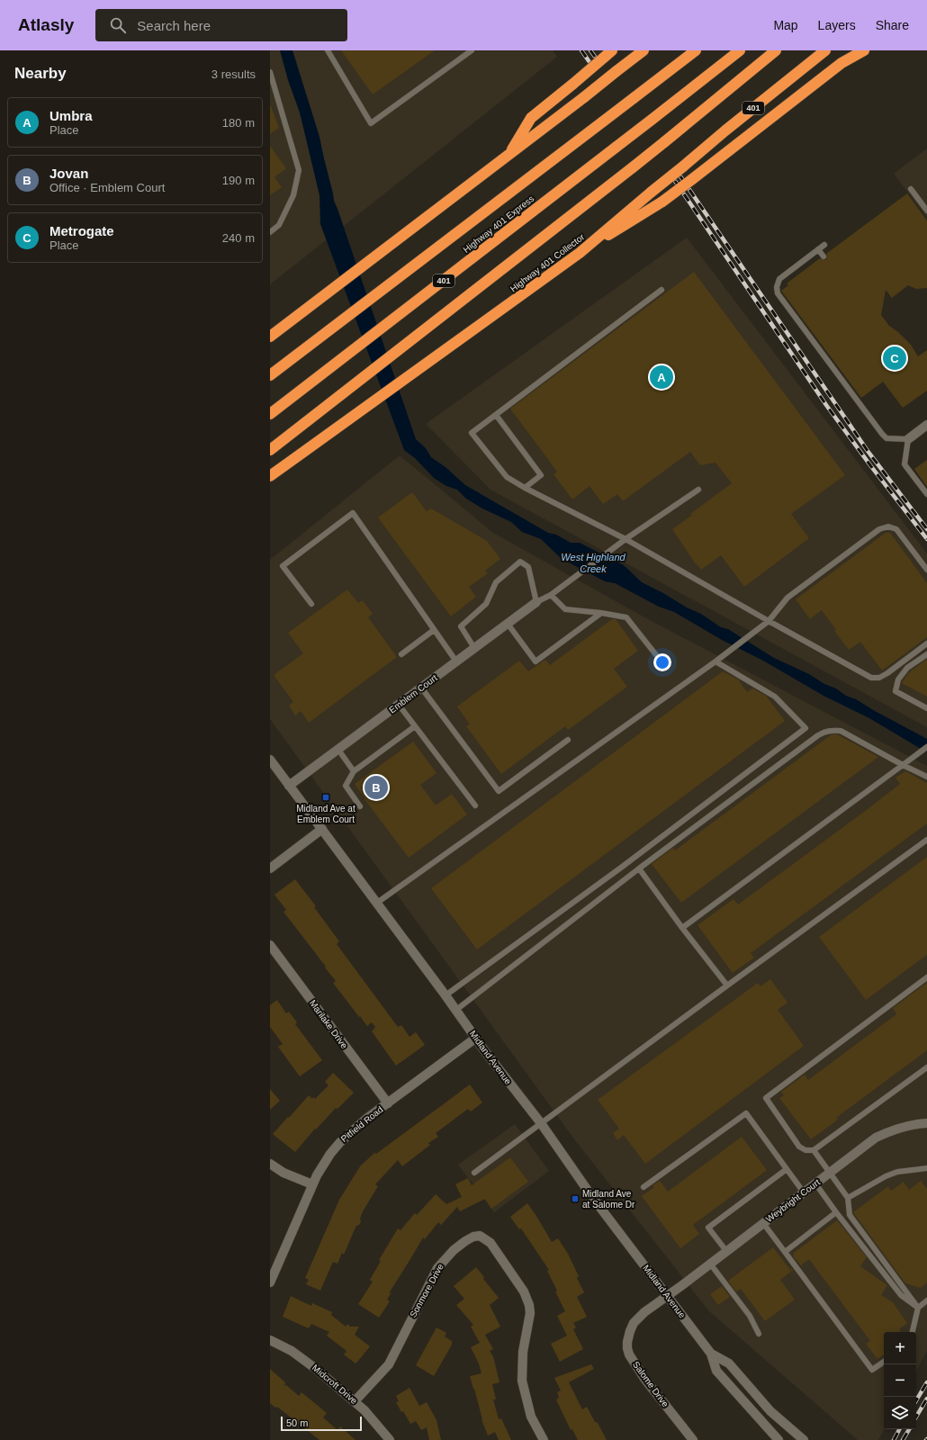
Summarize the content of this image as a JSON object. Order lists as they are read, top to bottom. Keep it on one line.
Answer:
{"streets":{"highway":["401","Highway 401 Express","Highway 401 Collector"],"street":["Emblem Court","Marilake Drive","Midland Avenue","Pitfield Road","Weybright Court","Sonmore Drive","Midcroft Drive","Salome Drive"]},"crossings":[["Emblem Court","Midland Avenue"],["Marilake Drive","Pitfield Road"],["Midland Avenue","Pitfield Road"],["Midland Avenue","Weybright Court"],["Midland Avenue","Salome Drive"],["Weybright Court","Salome Drive"],["Sonmore Drive","Midcroft Drive"]],"water":["West Highland Creek"],"places":{"transit":["Midland Ave at Emblem Court","Midland Ave at Salome Dr"]},"scale_bar":"50 m","page":{"header":"Atlasly","search":"Search here","nav":["Map","Layers","Share"],"heading":["Nearby","3 results"],"list":[{"mark":"A","name":"Umbra","note":"Place","value":"180 m"},{"mark":"B","name":"Jovan","note":"Office · Emblem Court","value":"190 m"},{"mark":"C","name":"Metrogate","note":"Place","value":"240 m"}],"pins":["C","A","B"],"map_buttons":["+","−"],"scale":"50 m"}}
